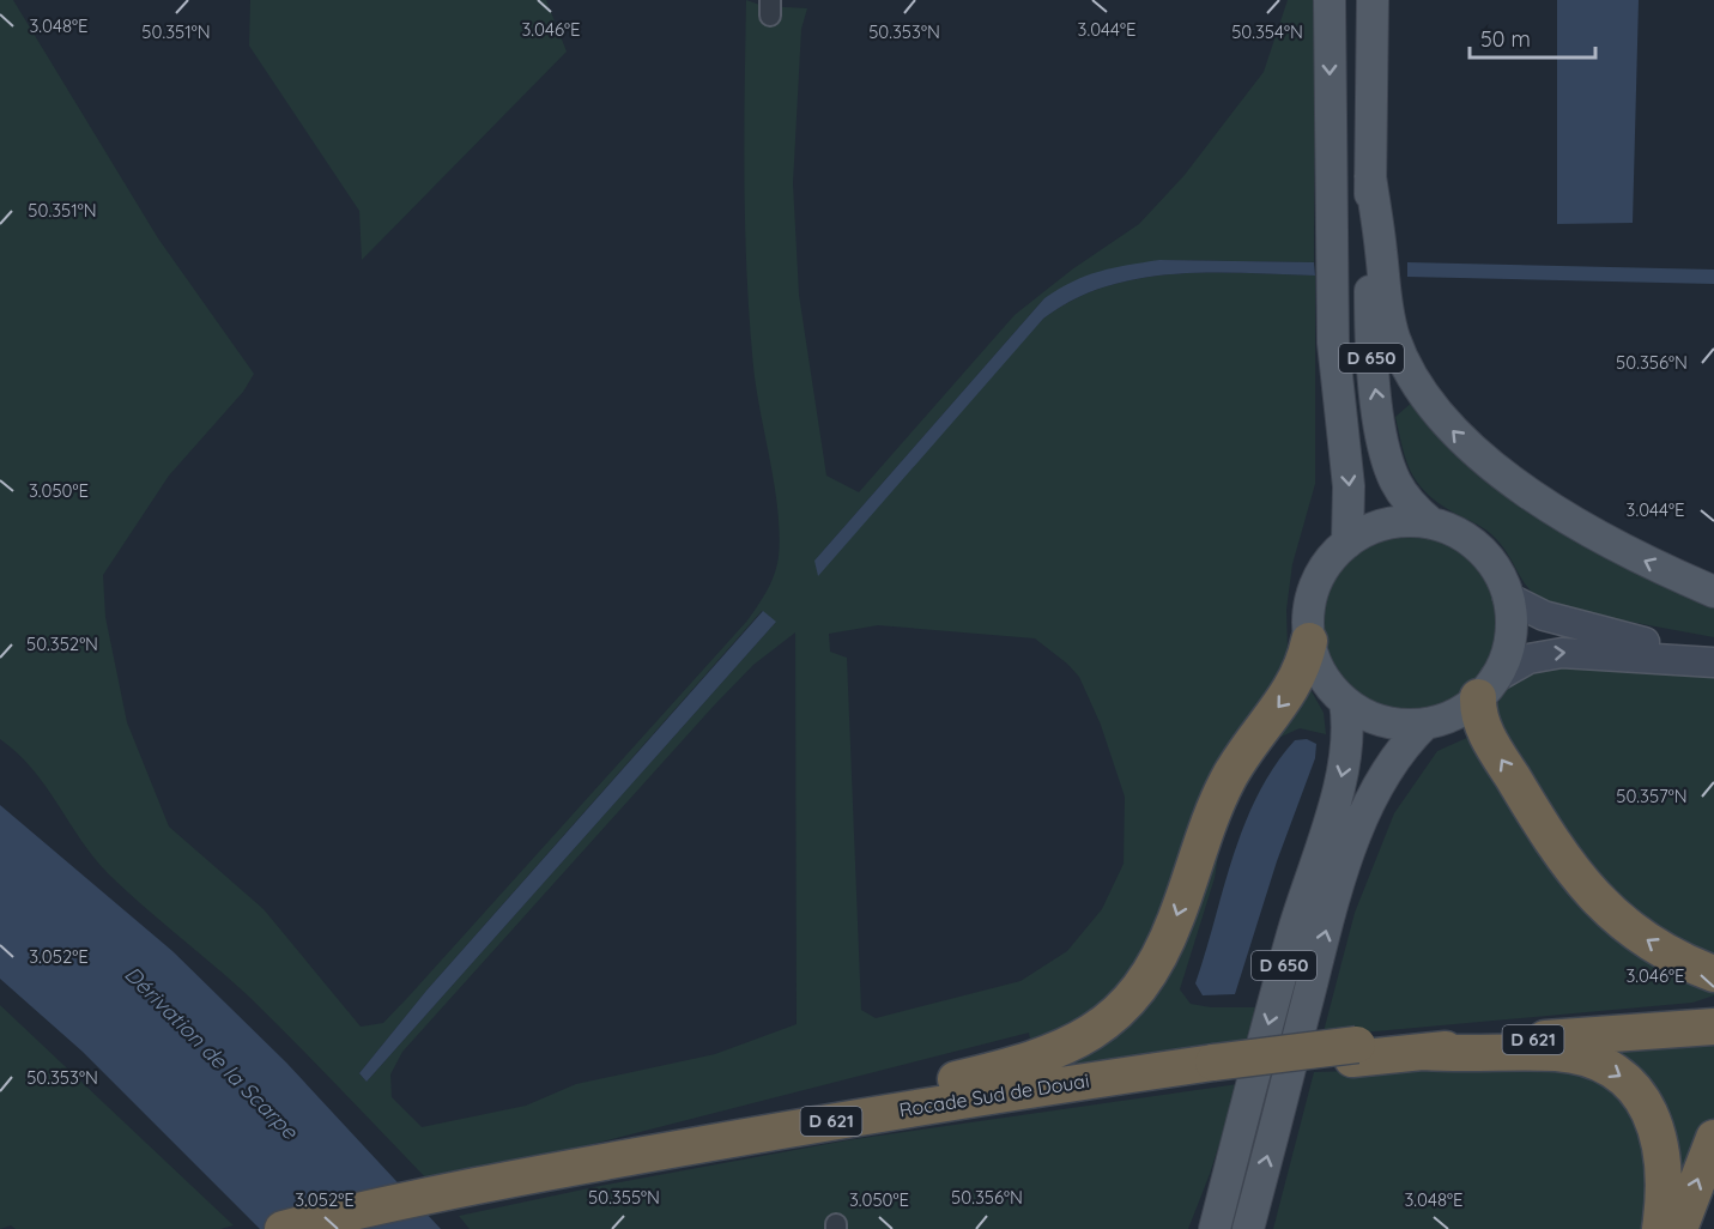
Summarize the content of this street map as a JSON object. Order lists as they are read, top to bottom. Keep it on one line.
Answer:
{"streets":{"highway":["D 621","Rocade Sud de Douai"],"main road":["D 650"]},"water":["Dérivation de la Scarpe"],"scale_bar":"50 m","coordinates":["3.048°E","3.046°E","3.044°E","50.351°N","50.353°N","50.354°N","50.356°N","3.050°E","50.352°N","50.357°N","3.052°E","50.355°N"]}
